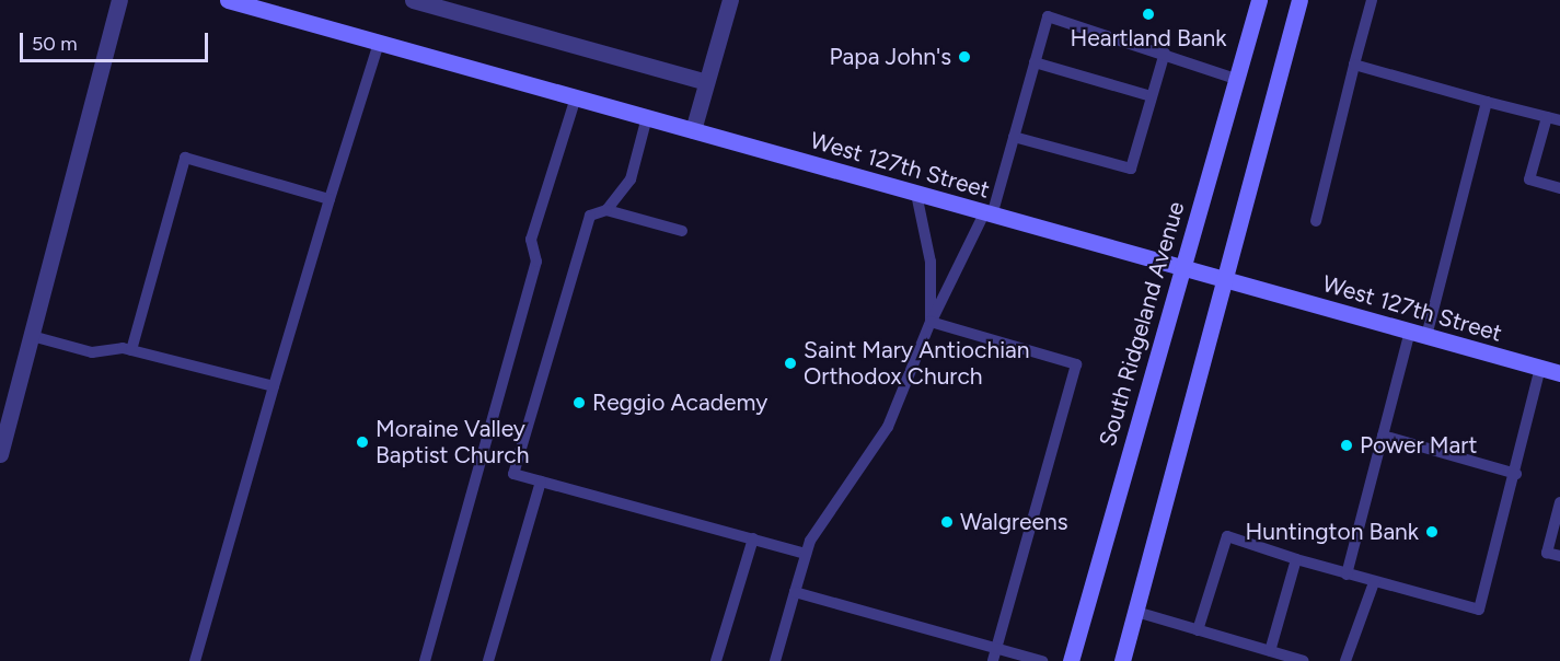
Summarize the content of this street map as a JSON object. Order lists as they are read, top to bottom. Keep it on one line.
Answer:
{"streets":{"main road":["West 127th Street","South Ridgeland Avenue"]},"crossings":[["West 127th Street","South Ridgeland Avenue"]],"places":["Heartland Bank","Papa John's","Saint Mary Antiochian Orthodox Church","Reggio Academy","Moraine Valley Baptist Church","Power Mart","Walgreens","Huntington Bank"],"scale_bar":"50 m"}
